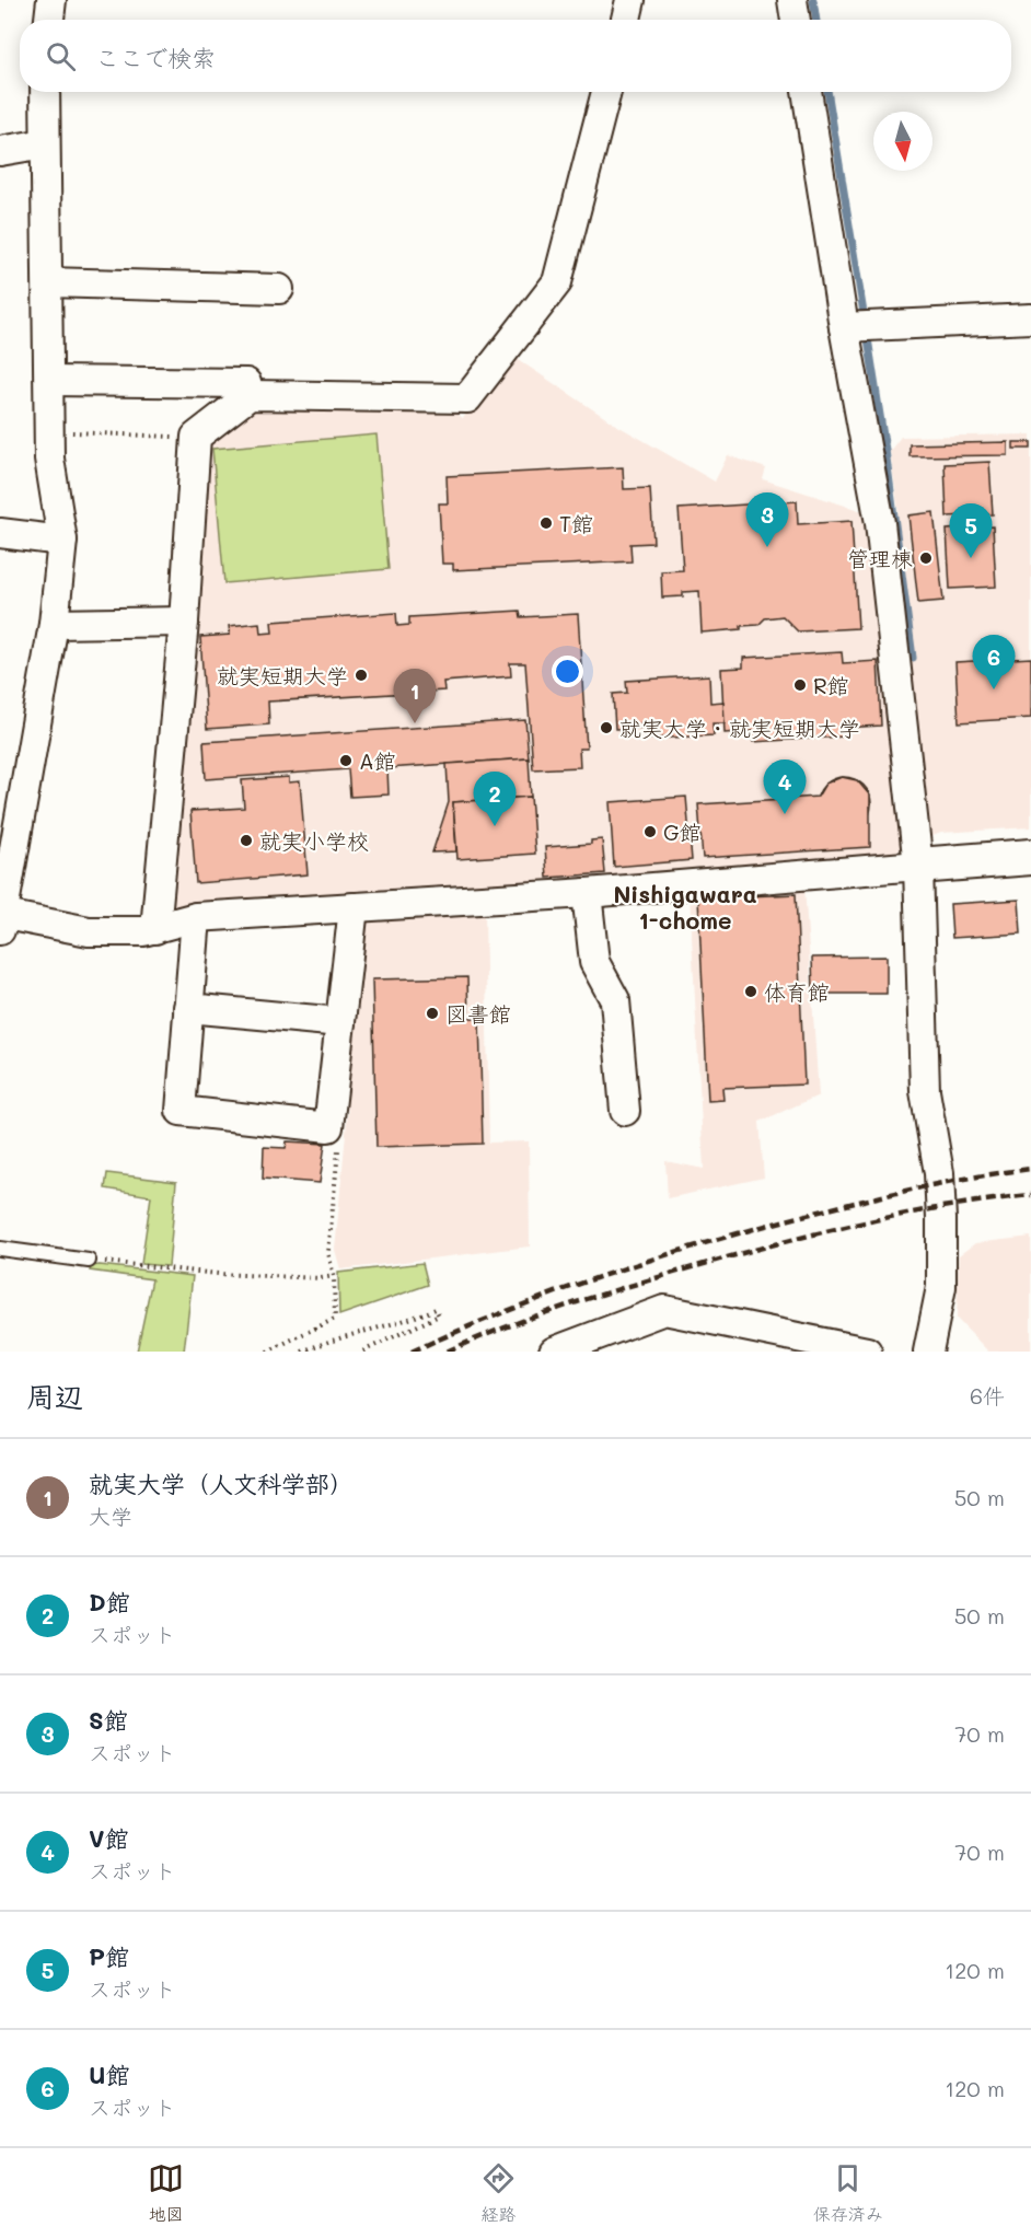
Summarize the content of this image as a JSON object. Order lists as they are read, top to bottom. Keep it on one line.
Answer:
{"districts":["Nishigawara 1-chome"],"places":["T館","管理棟","就実短期大学","R館","就実大学・就実短期大学","A館","G館","就実小学校","体育館","図書館"],"north":"bottom","page":{"search":"ここで検索","pins":["3","5","6","1","4","2"],"heading":["周辺","6件"],"list":[{"mark":"1","name":"就実大学（人文科学部）","note":"大学","value":"50 m"},{"mark":"2","name":"D館","note":"スポット","value":"50 m"},{"mark":"3","name":"S館","note":"スポット","value":"70 m"},{"mark":"4","name":"V館","note":"スポット","value":"70 m"},{"mark":"5","name":"P館","note":"スポット","value":"120 m"},{"mark":"6","name":"U館","note":"スポット","value":"120 m"}],"nav":["地図","経路","保存済み"]}}
